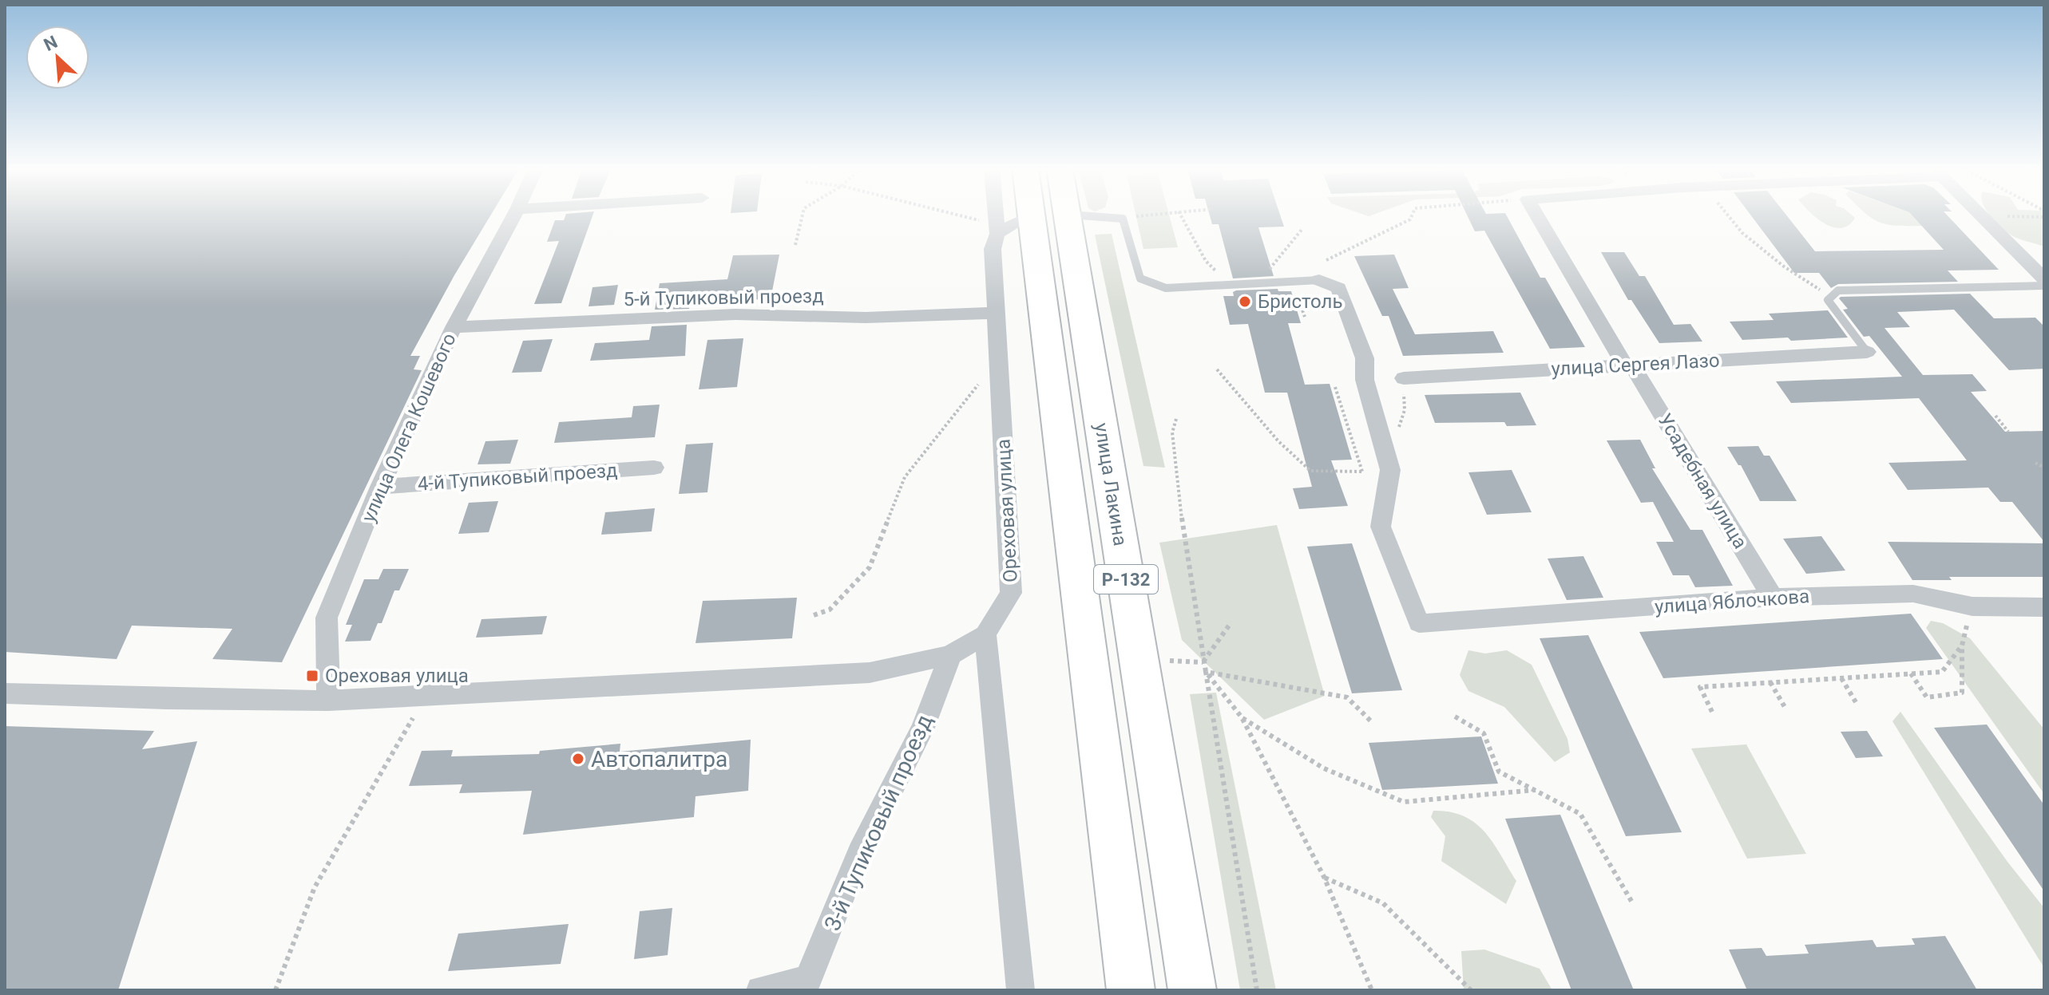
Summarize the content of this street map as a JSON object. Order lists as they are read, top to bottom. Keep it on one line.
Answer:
{"streets":{"highway":["улица Лакина","Р-132"],"street":["5-й Тупиковый проезд","улица Сергея Лазо","улица Олега Кошевого","4-й Тупиковый проезд","Усадебная улица","Ореховая улица","улица Яблочкова","3-й Тупиковый проезд"]},"crossings":[["5-й Тупиковый проезд","улица Олега Кошевого"],["5-й Тупиковый проезд","Ореховая улица"],["улица Сергея Лазо","Усадебная улица"],["улица Олега Кошевого","4-й Тупиковый проезд"],["улица Олега Кошевого","Ореховая улица"],["Усадебная улица","улица Яблочкова"],["Ореховая улица","Р-132"],["Ореховая улица","3-й Тупиковый проезд"]],"places":{"other":["Бристоль","Автопалитра"],"transit":["Ореховая улица"]},"north":"top left"}
